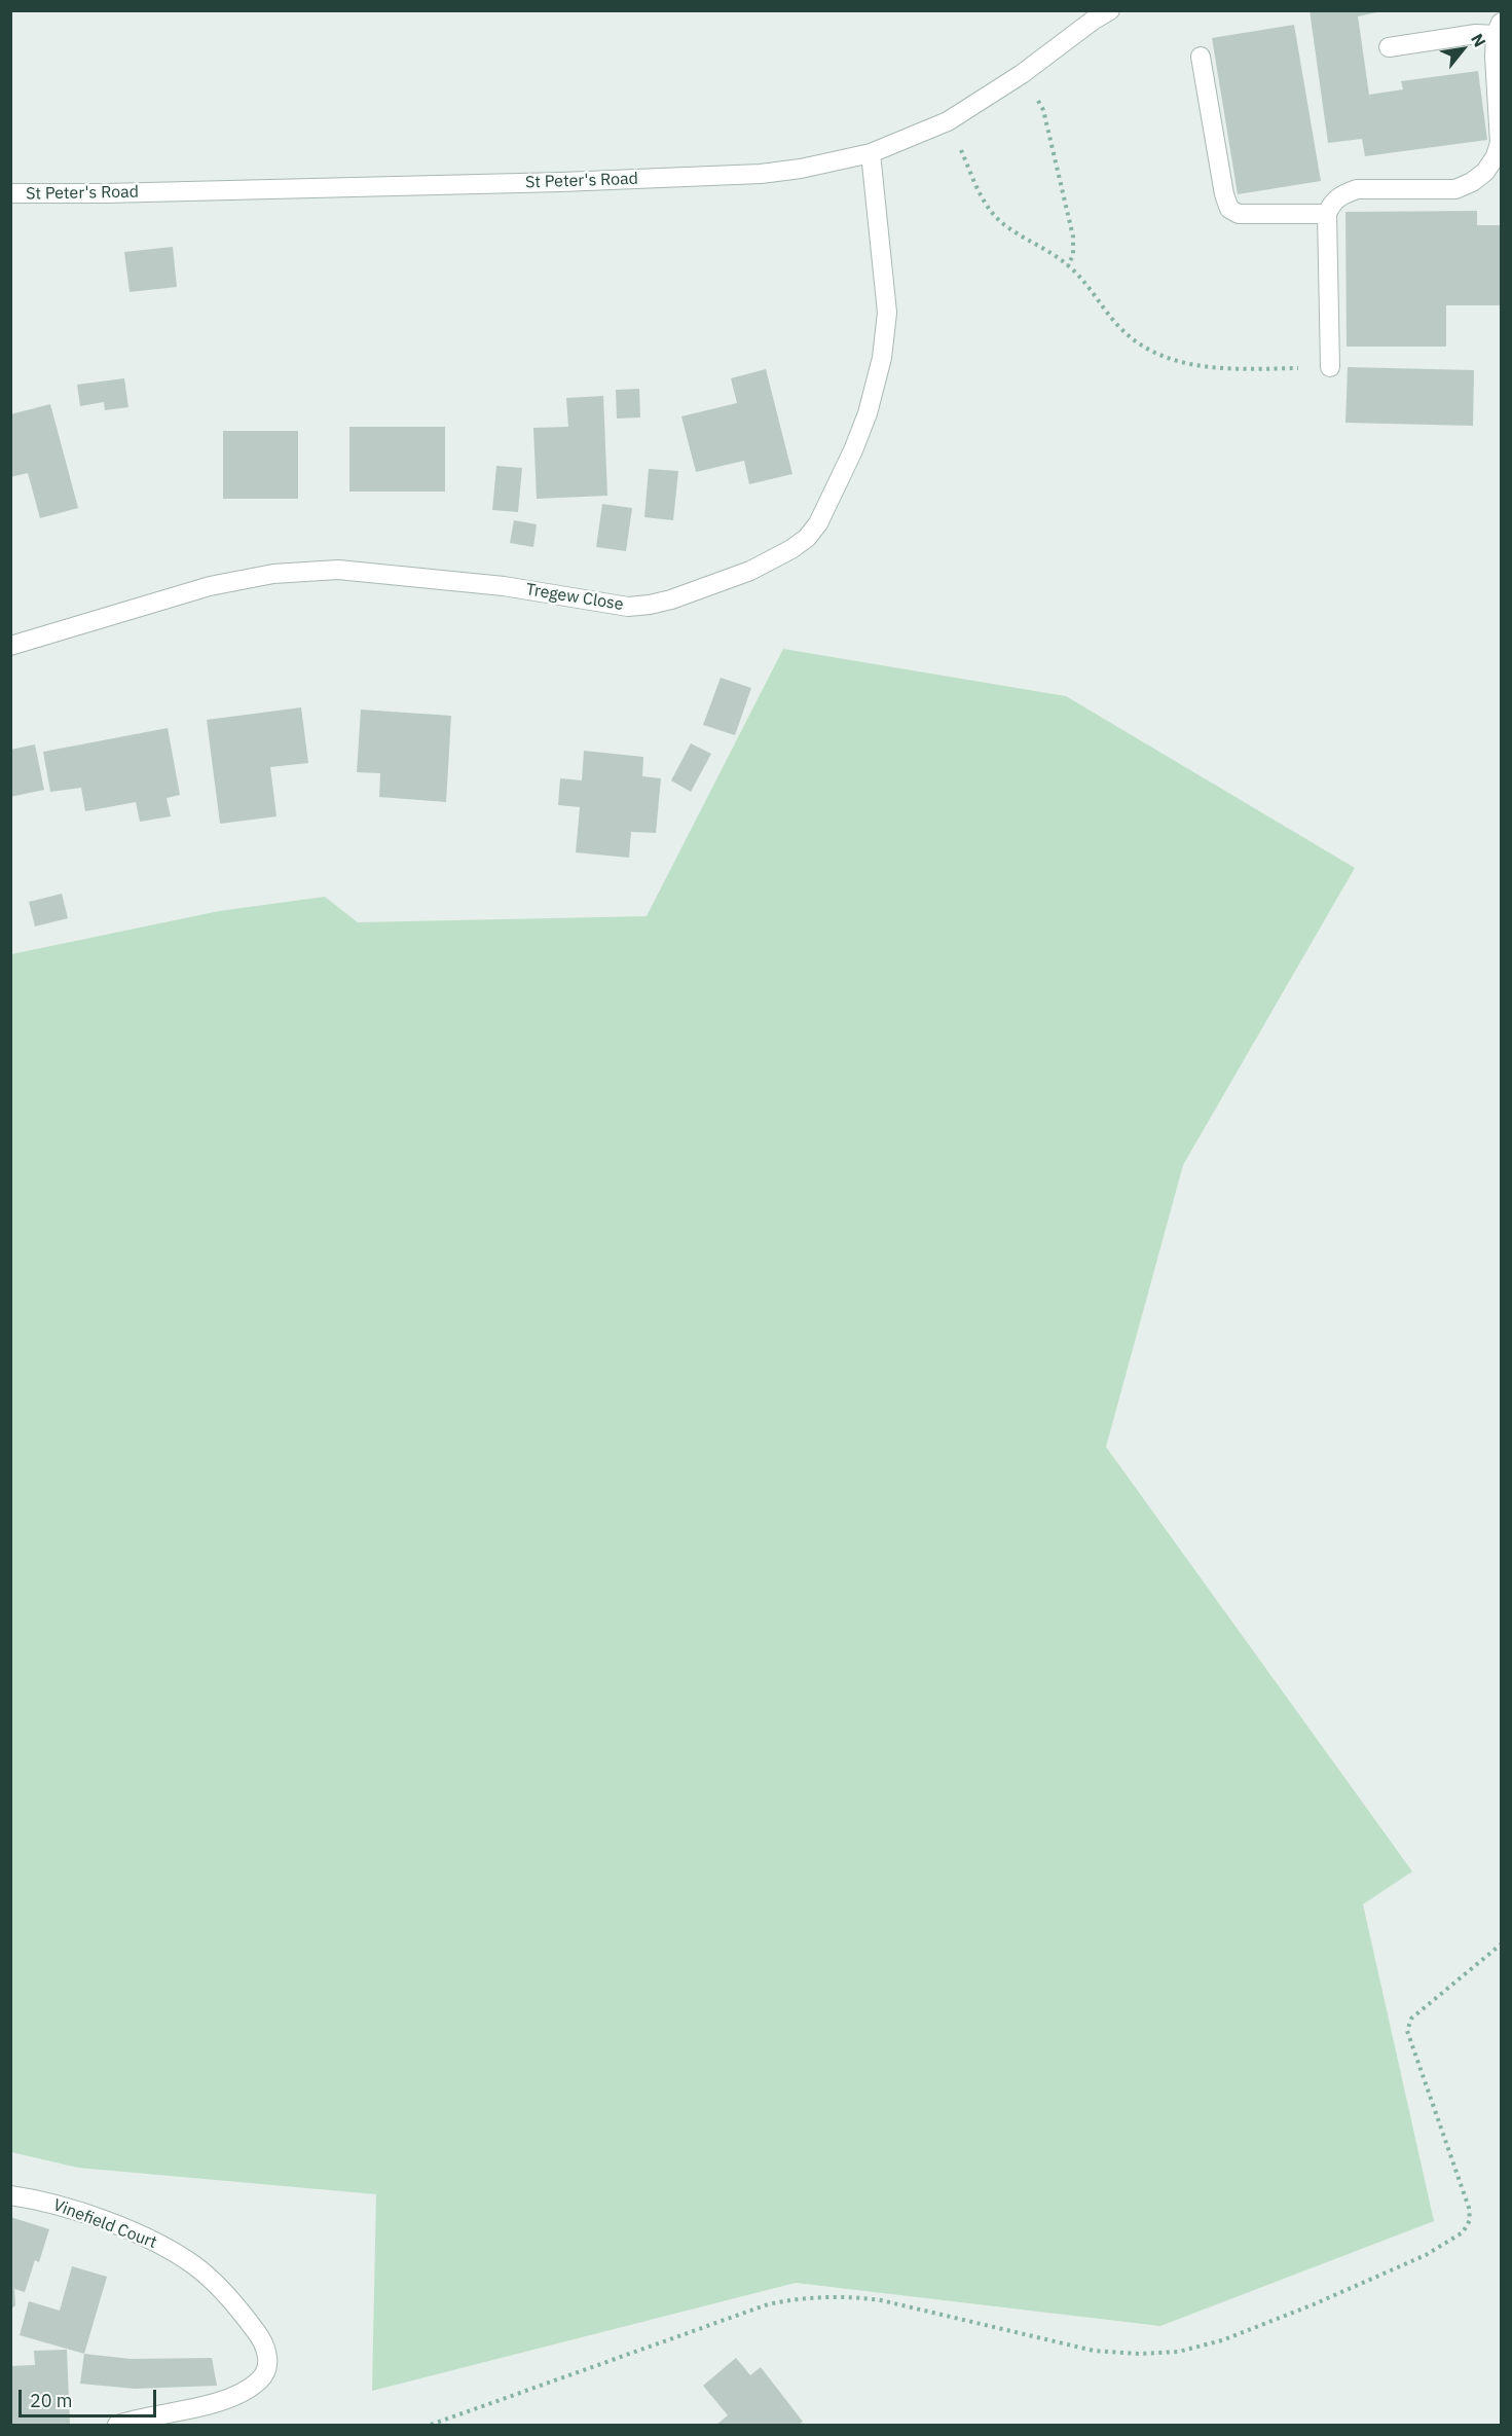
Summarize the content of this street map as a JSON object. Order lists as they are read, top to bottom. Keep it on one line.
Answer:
{"streets":{"street":["St Peter's Road","Tregew Close","Vinefield Court"]},"crossings":[["St Peter's Road","Tregew Close"]],"scale_bar":"20 m","north":"top right"}
